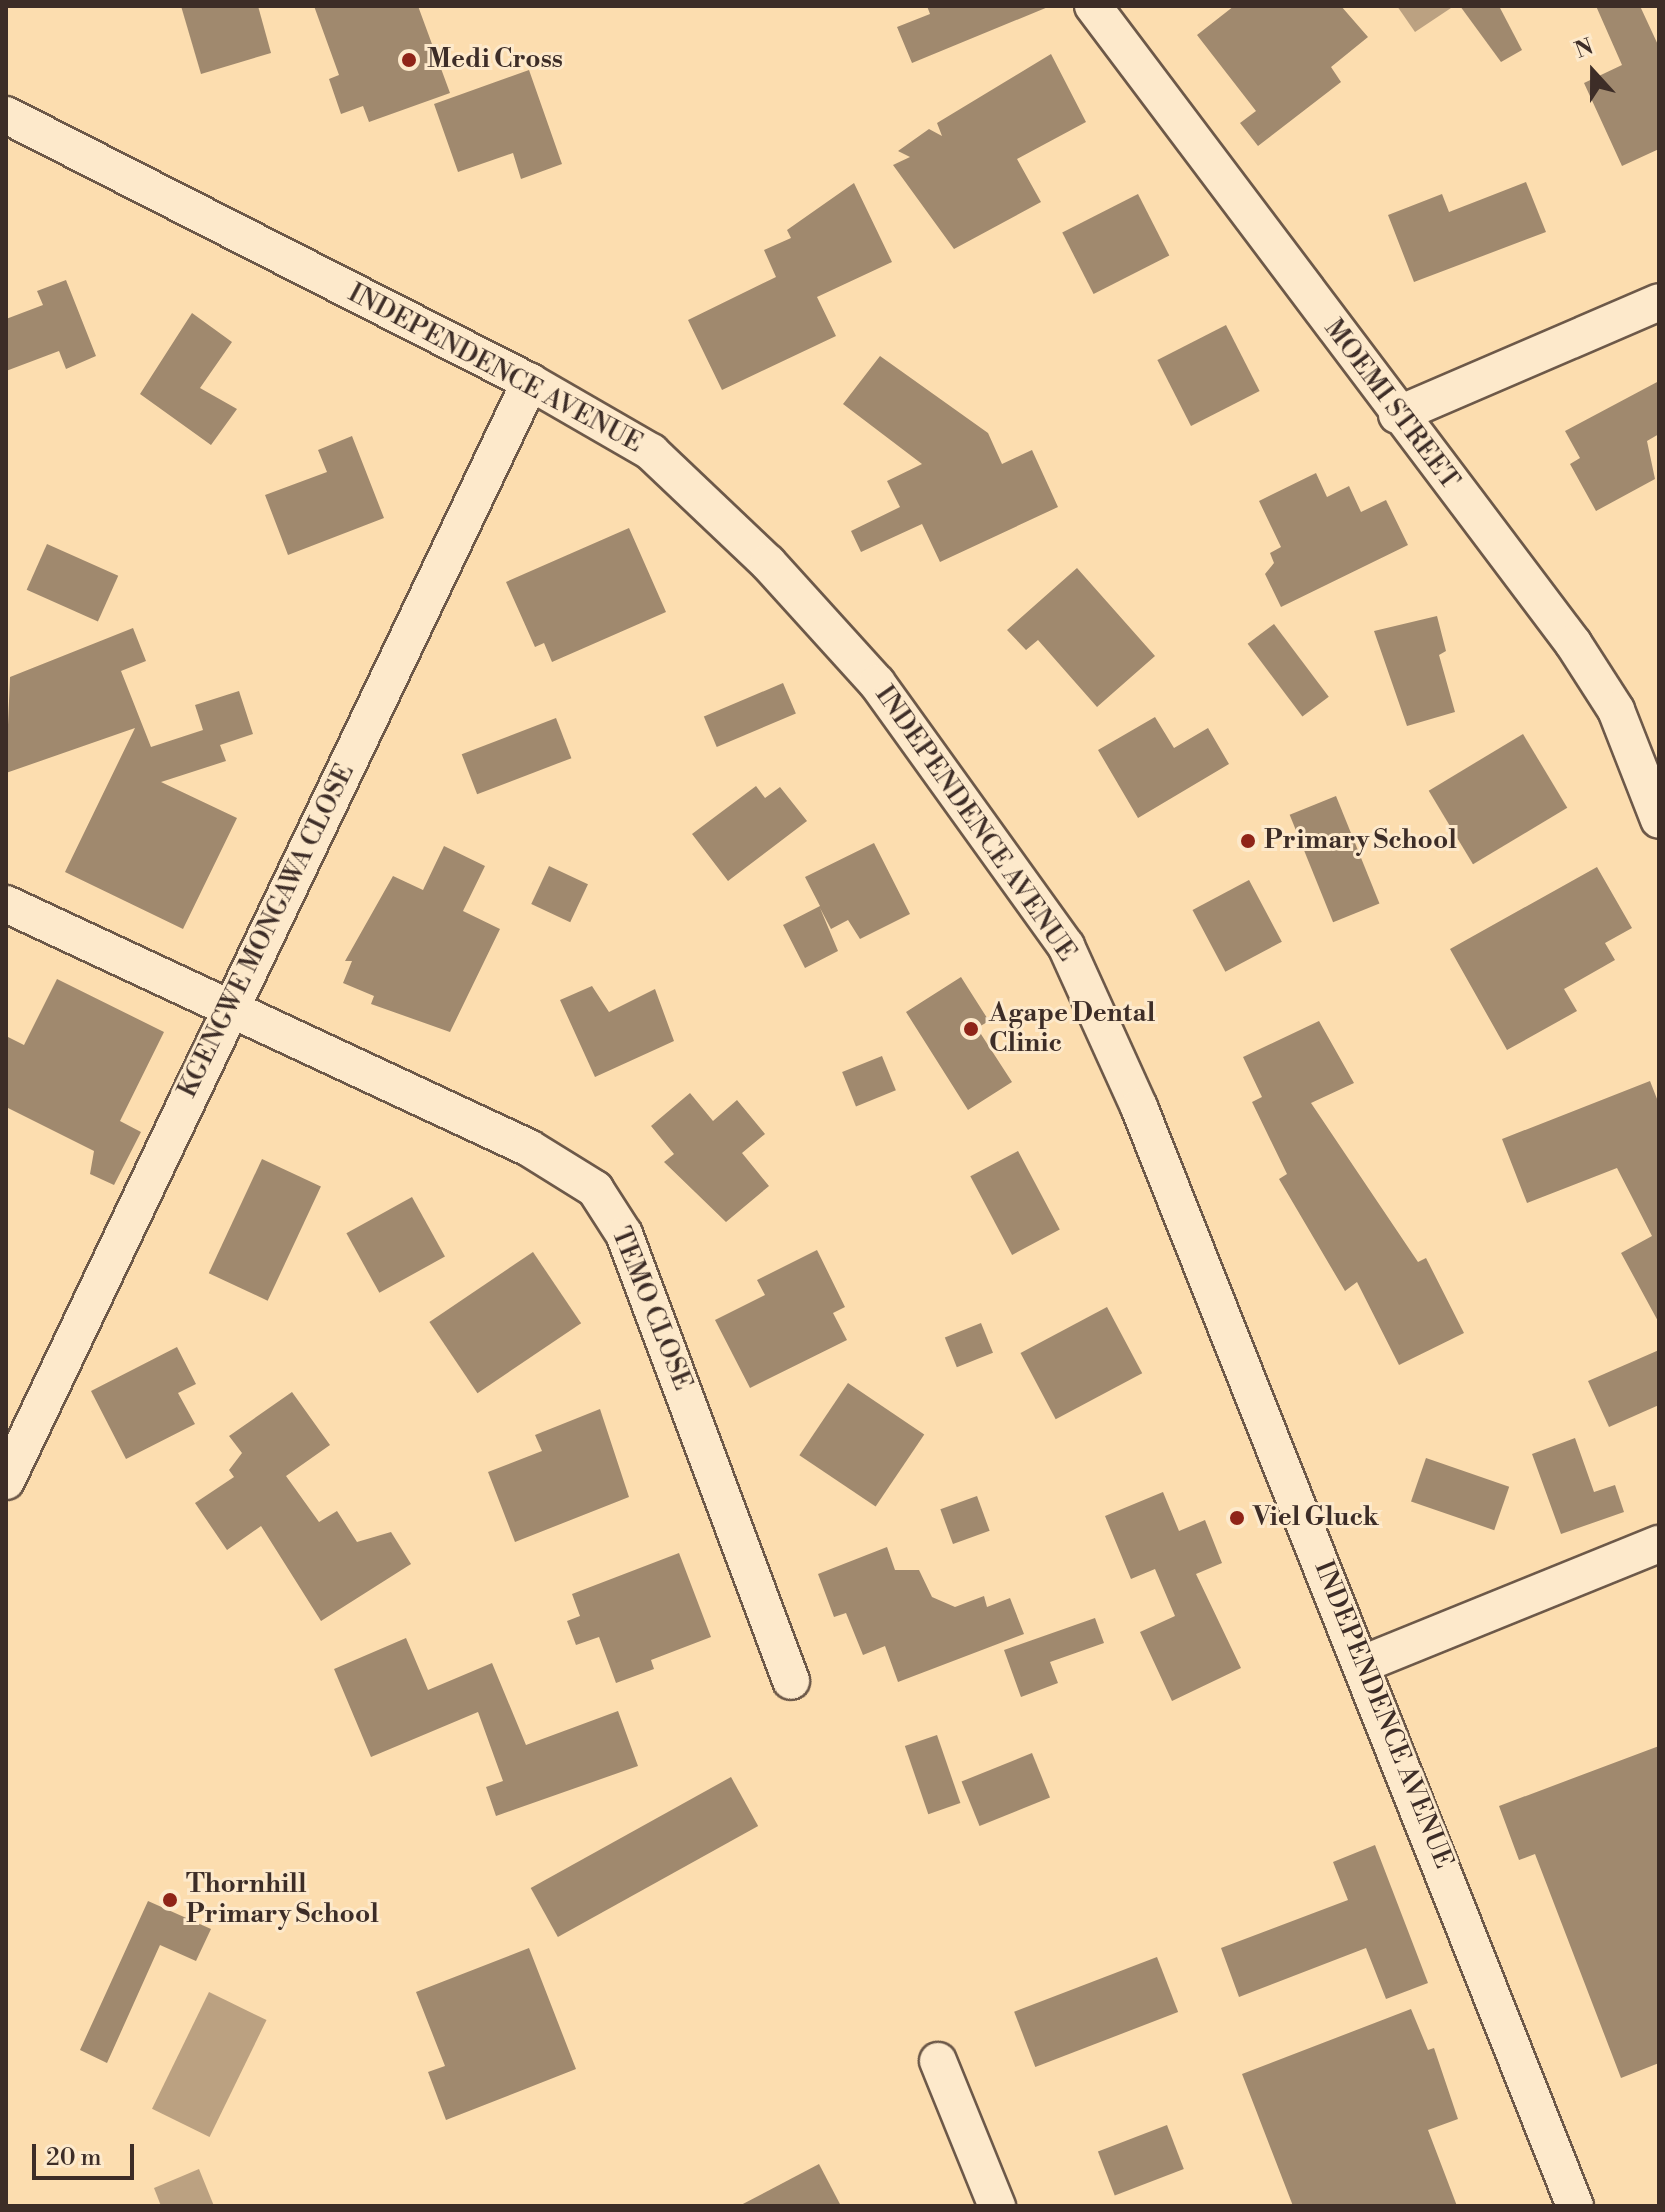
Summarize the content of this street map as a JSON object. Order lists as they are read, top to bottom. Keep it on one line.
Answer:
{"streets":{"street":["INDEPENDENCE AVENUE","MOEMI STREET","KGENGWE MONGAWA CLOSE","TEMO CLOSE"]},"crossings":[["INDEPENDENCE AVENUE","KGENGWE MONGAWA CLOSE"],["KGENGWE MONGAWA CLOSE","TEMO CLOSE"]],"places":["Medi Cross","Primary School","Agape Dental Clinic","Viel Gluck","Thornhill Primary School"],"scale_bar":"20 m","north":"top"}
